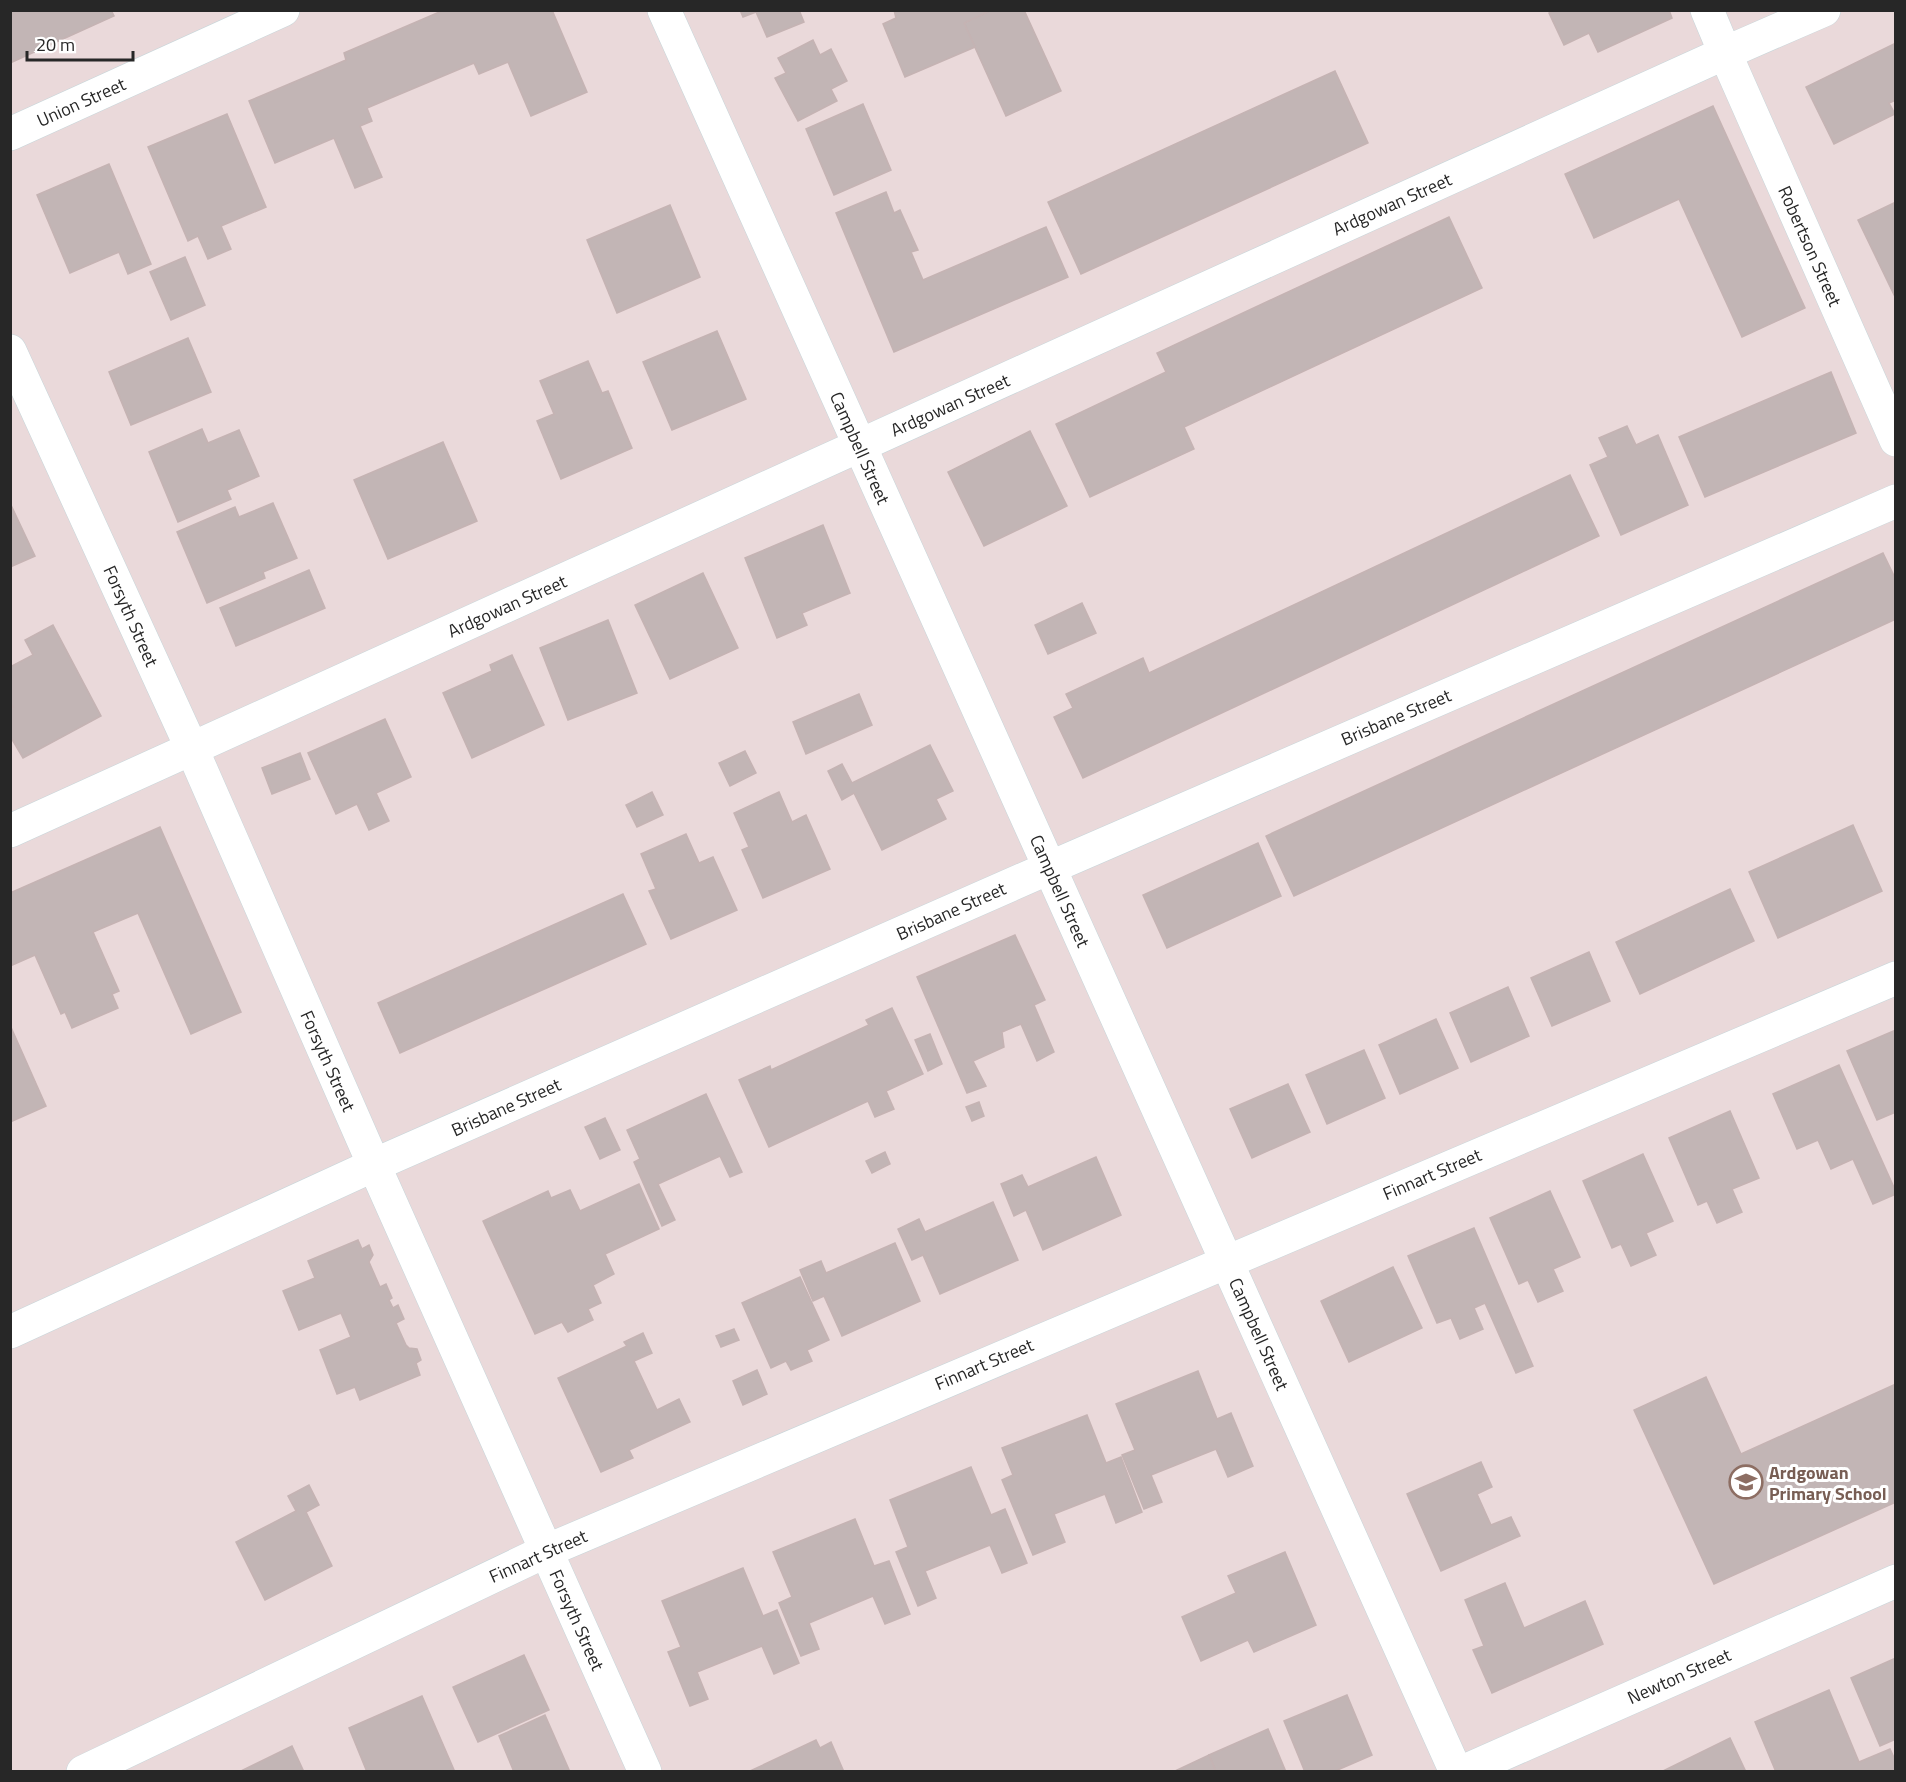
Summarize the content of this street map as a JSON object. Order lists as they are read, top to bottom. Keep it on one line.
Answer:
{"streets":{"street":["Union Street","Ardgowan Street","Robertson Street","Campbell Street","Forsyth Street","Brisbane Street","Finnart Street","Newton Street"]},"crossings":[["Ardgowan Street","Robertson Street"],["Ardgowan Street","Campbell Street"],["Ardgowan Street","Forsyth Street"],["Campbell Street","Brisbane Street"],["Campbell Street","Finnart Street"],["Forsyth Street","Brisbane Street"],["Forsyth Street","Finnart Street"]],"places":{"school or university":["Ardgowan Primary School"]},"scale_bar":"20 m"}
